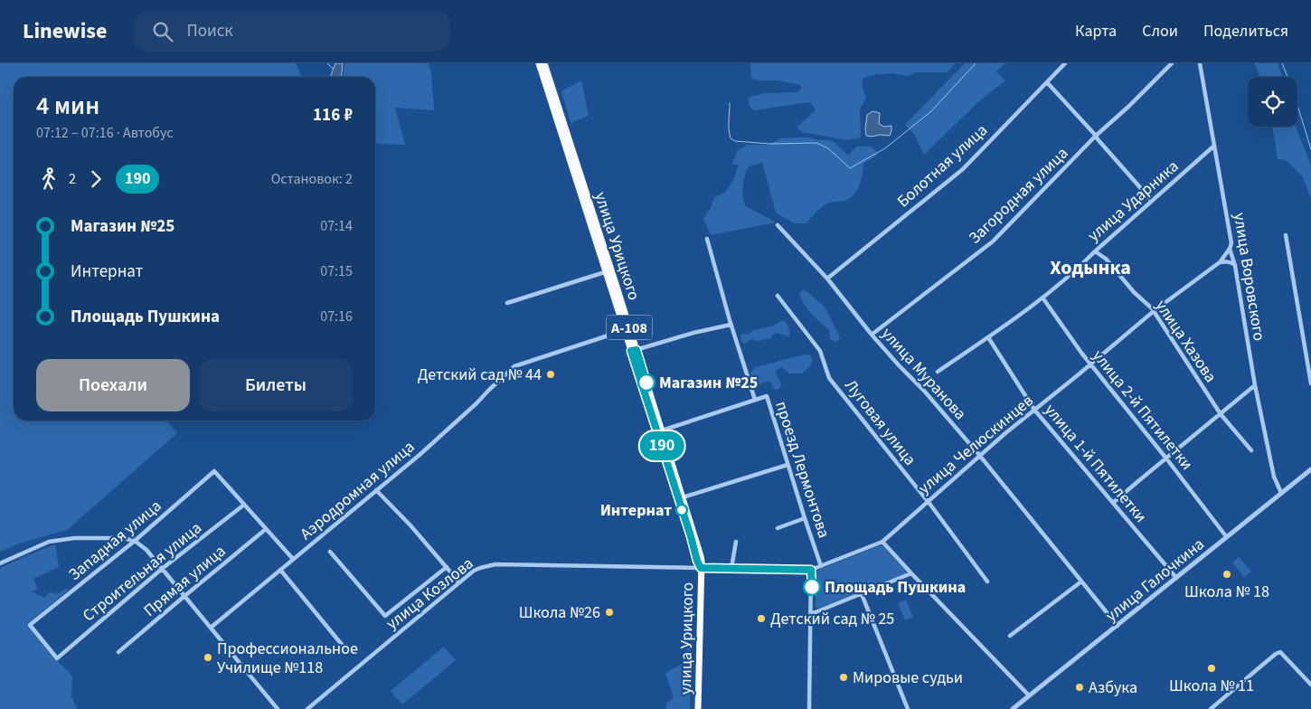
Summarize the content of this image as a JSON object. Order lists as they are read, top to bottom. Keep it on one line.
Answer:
{"streets":{"highway":["улица Урицкого","А-108"],"street":["Болотная улица","Загородная улица","улица Ударника","улица Воровского","улица Хазова","улица Муранова","улица 2-й Пятилетки","Луговая улица","улица Челюскинцев","улица 1-й Пятилетки","проезд Лермонтова","Аэродромная улица","Западная улица","Строительная улица","улица Галочкина","Прямая улица","улица Козлова"]},"crossings":[["Болотная улица","улица Муранова"],["Загородная улица","улица Муранова"],["улица Ударника","улица Воровского"],["улица Ударника","улица Хазова"],["улица Ударника","улица 2-й Пятилетки"],["улица Ударника","улица 1-й Пятилетки"],["улица Урицкого","А-108"],["улица Урицкого","улица Челюскинцев"],["улица Урицкого","Аэродромная улица"],["улица Урицкого","улица Козлова"],["улица Воровского","улица Челюскинцев"],["улица Воровского","улица Галочкина"],["улица Хазова","улица Челюскинцев"],["улица Муранова","улица Челюскинцев"],["улица Муранова","улица Галочкина"],["улица 2-й Пятилетки","улица Челюскинцев"],["улица 2-й Пятилетки","улица Галочкина"],["Луговая улица","улица Челюскинцев"],["улица Челюскинцев","улица 1-й Пятилетки"],["улица Челюскинцев","проезд Лермонтова"],["улица Челюскинцев","улица Козлова"],["улица 1-й Пятилетки","улица Галочкина"],["Западная улица","Строительная улица"]],"districts":["Ходынка"],"places":["Детский сад № 44","Магазин №25","Интернат","Школа № 18","Площадь Пушкина","Школа №26","Детский сад № 25","Профессиональное Училище №118","Школа № 11","Мировые судьи","Азбука"],"lines":["bus line 190"],"page":{"header":"Linewise","search":"Поиск","nav":["Карта","Слои","Поделиться"],"on_map":"190","heading":["4 мин","07:12 – 07:16 · Автобус","116 ₽"],"legs":["2","190","Остановок: 2"],"list":[{"name":"Магазин №25","value":"07:14"},{"name":"Интернат","value":"07:15"},{"name":"Площадь Пушкина","value":"07:16"}],"buttons":["Поехали","Билеты"]}}
